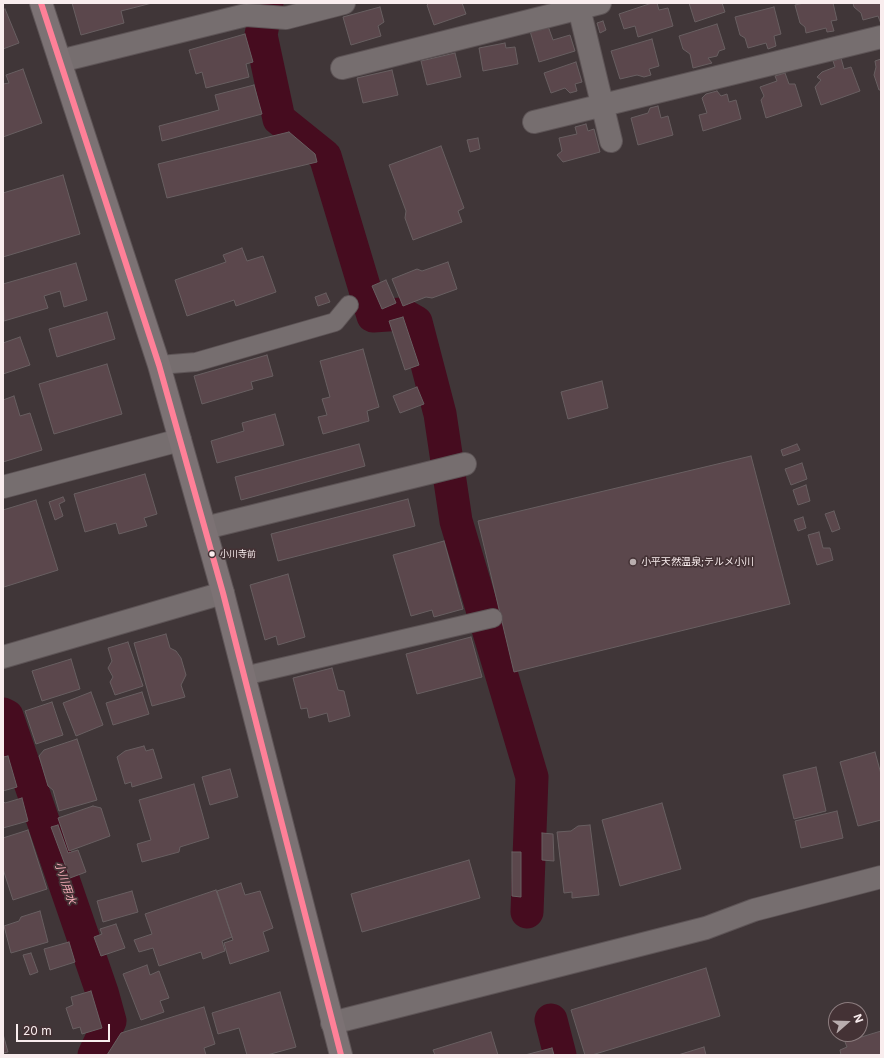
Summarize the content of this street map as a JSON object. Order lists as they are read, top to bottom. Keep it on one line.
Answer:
{"water":["小川用水"],"places":["小川寺前","小平天然温泉;テルメ小川"],"scale_bar":"20 m","north":"right"}
